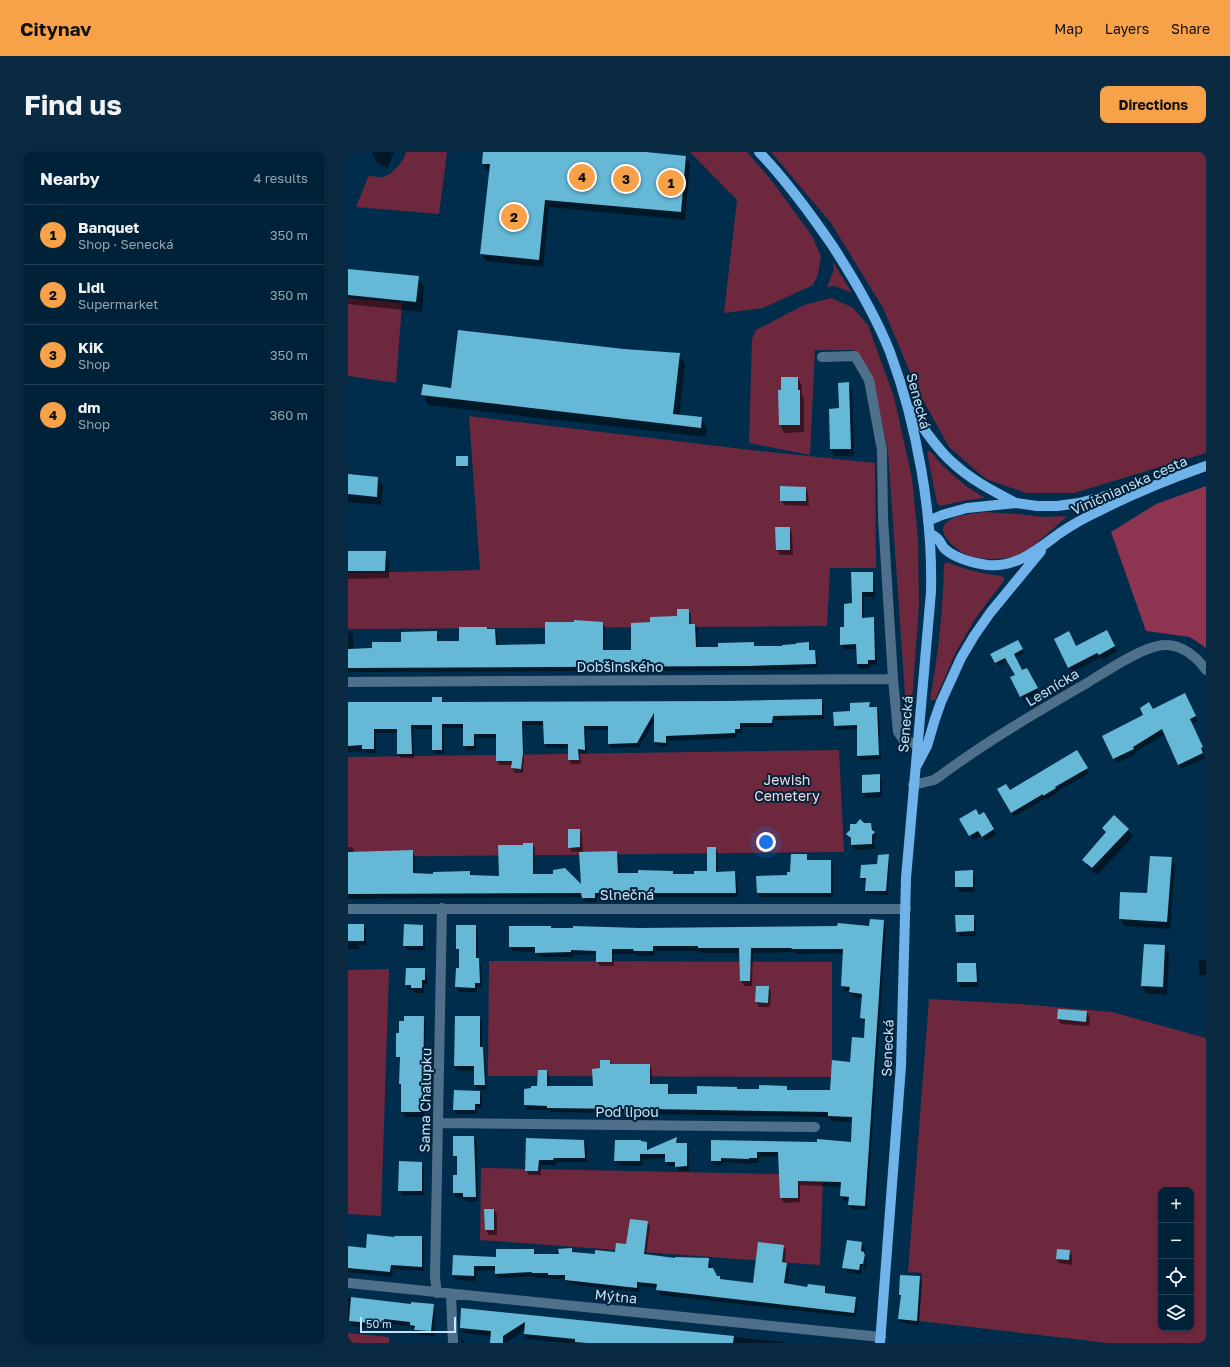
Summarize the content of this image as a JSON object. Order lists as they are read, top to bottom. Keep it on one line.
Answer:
{"streets":{"main road":["Senecká","Viničnianska cesta"],"street":["Dobšinského","Lesnícka","Slnečná","Sama Chalupku","Pod lipou","Mýtna"]},"crossings":[["Senecká","Lesnícka"],["Senecká","Slnečná"],["Senecká","Mýtna"],["Slnečná","Sama Chalupku"],["Sama Chalupku","Pod lipou"],["Sama Chalupku","Mýtna"]],"parks":["Jewish Cemetery"],"scale_bar":"50 m","page":{"header":"Citynav","nav":["Map","Layers","Share"],"buttons":"Directions","title":"Find us","heading":["Nearby","4 results"],"pins":["4","3","1","2"],"list":[{"mark":"1","name":"Banquet","note":"Shop · Senecká","value":"350 m"},{"mark":"2","name":"Lidl","note":"Supermarket","value":"350 m"},{"mark":"3","name":"KiK","note":"Shop","value":"350 m"},{"mark":"4","name":"dm","note":"Shop","value":"360 m"}],"map_buttons":["+","−"],"scale":"50 m"}}
